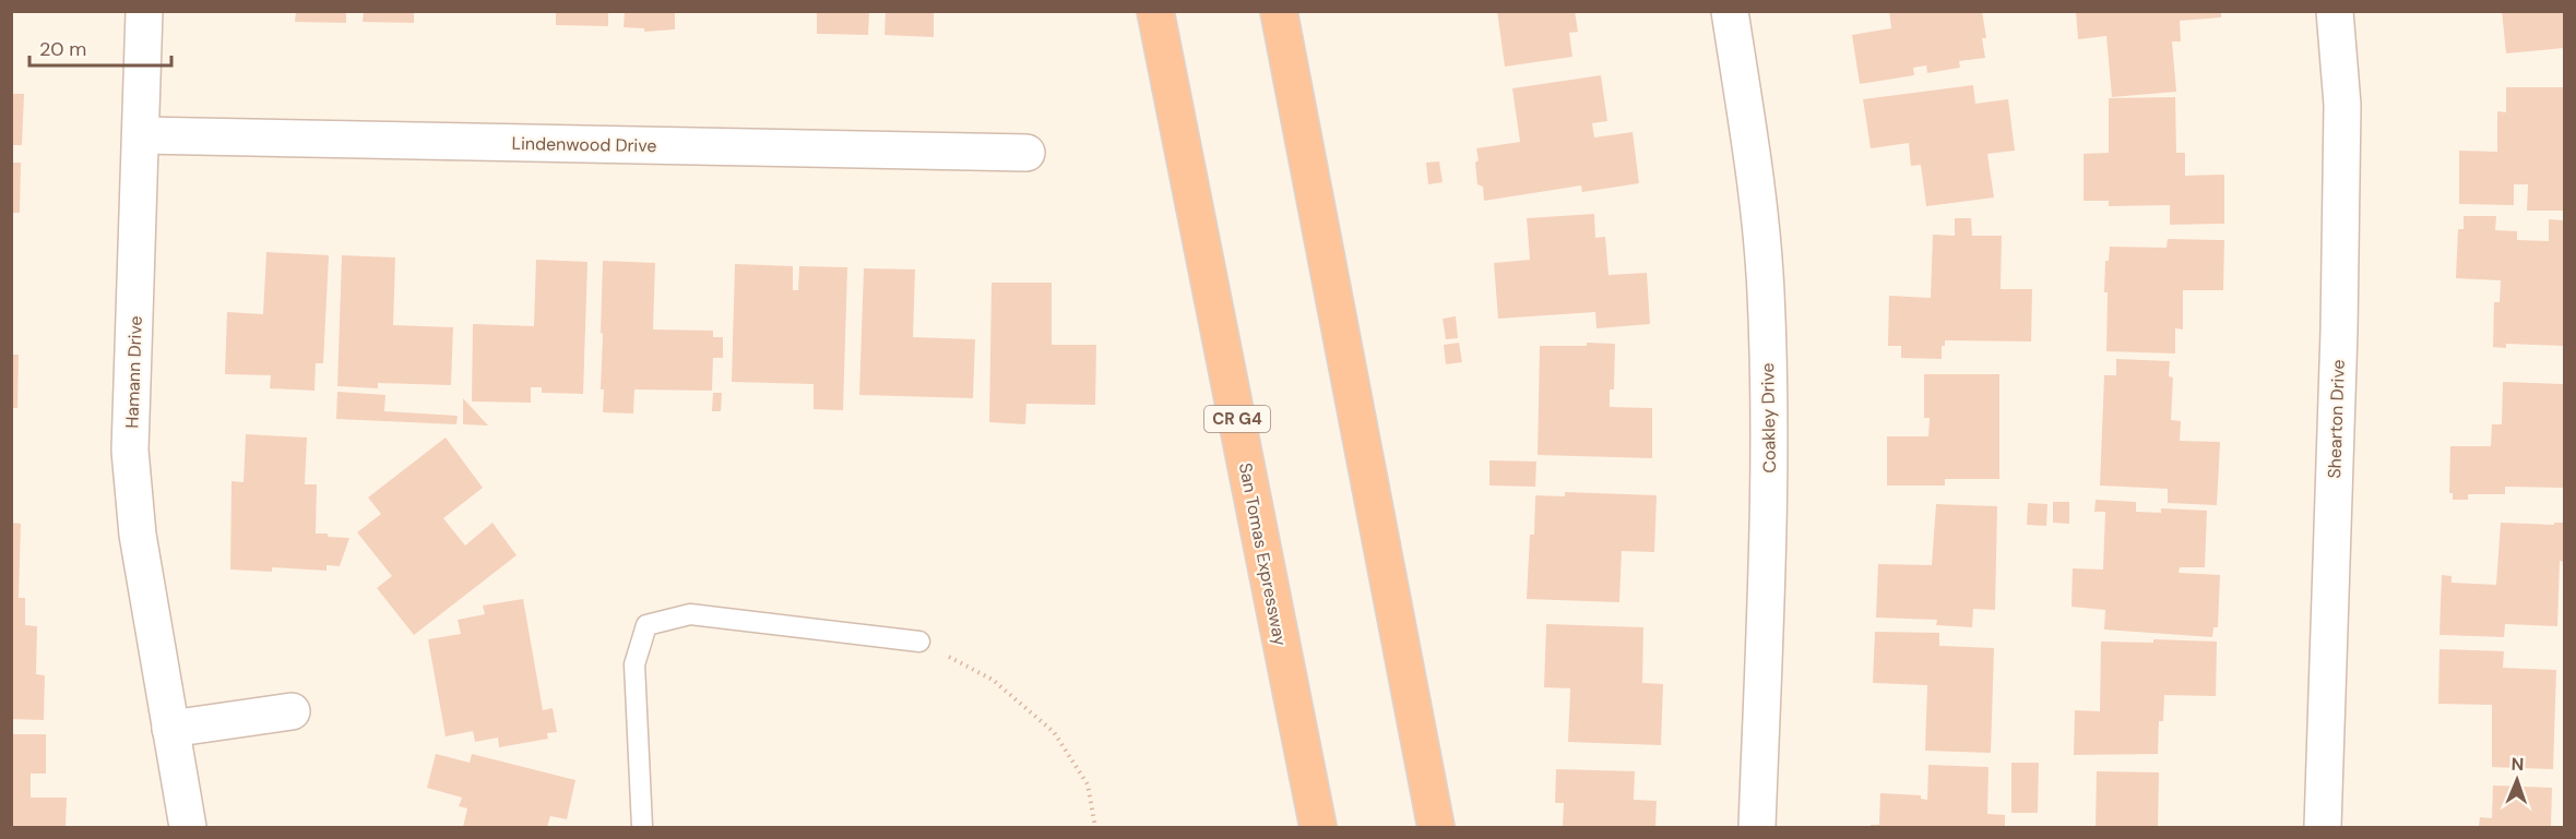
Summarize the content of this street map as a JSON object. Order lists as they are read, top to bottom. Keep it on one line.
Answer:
{"streets":{"highway":["CR G4","San Tomas Expressway"],"street":["Lindenwood Drive","Hamann Drive","Coakley Drive","Shearton Drive"]},"crossings":[["Lindenwood Drive","Hamann Drive"]],"scale_bar":"20 m","north":"top"}
